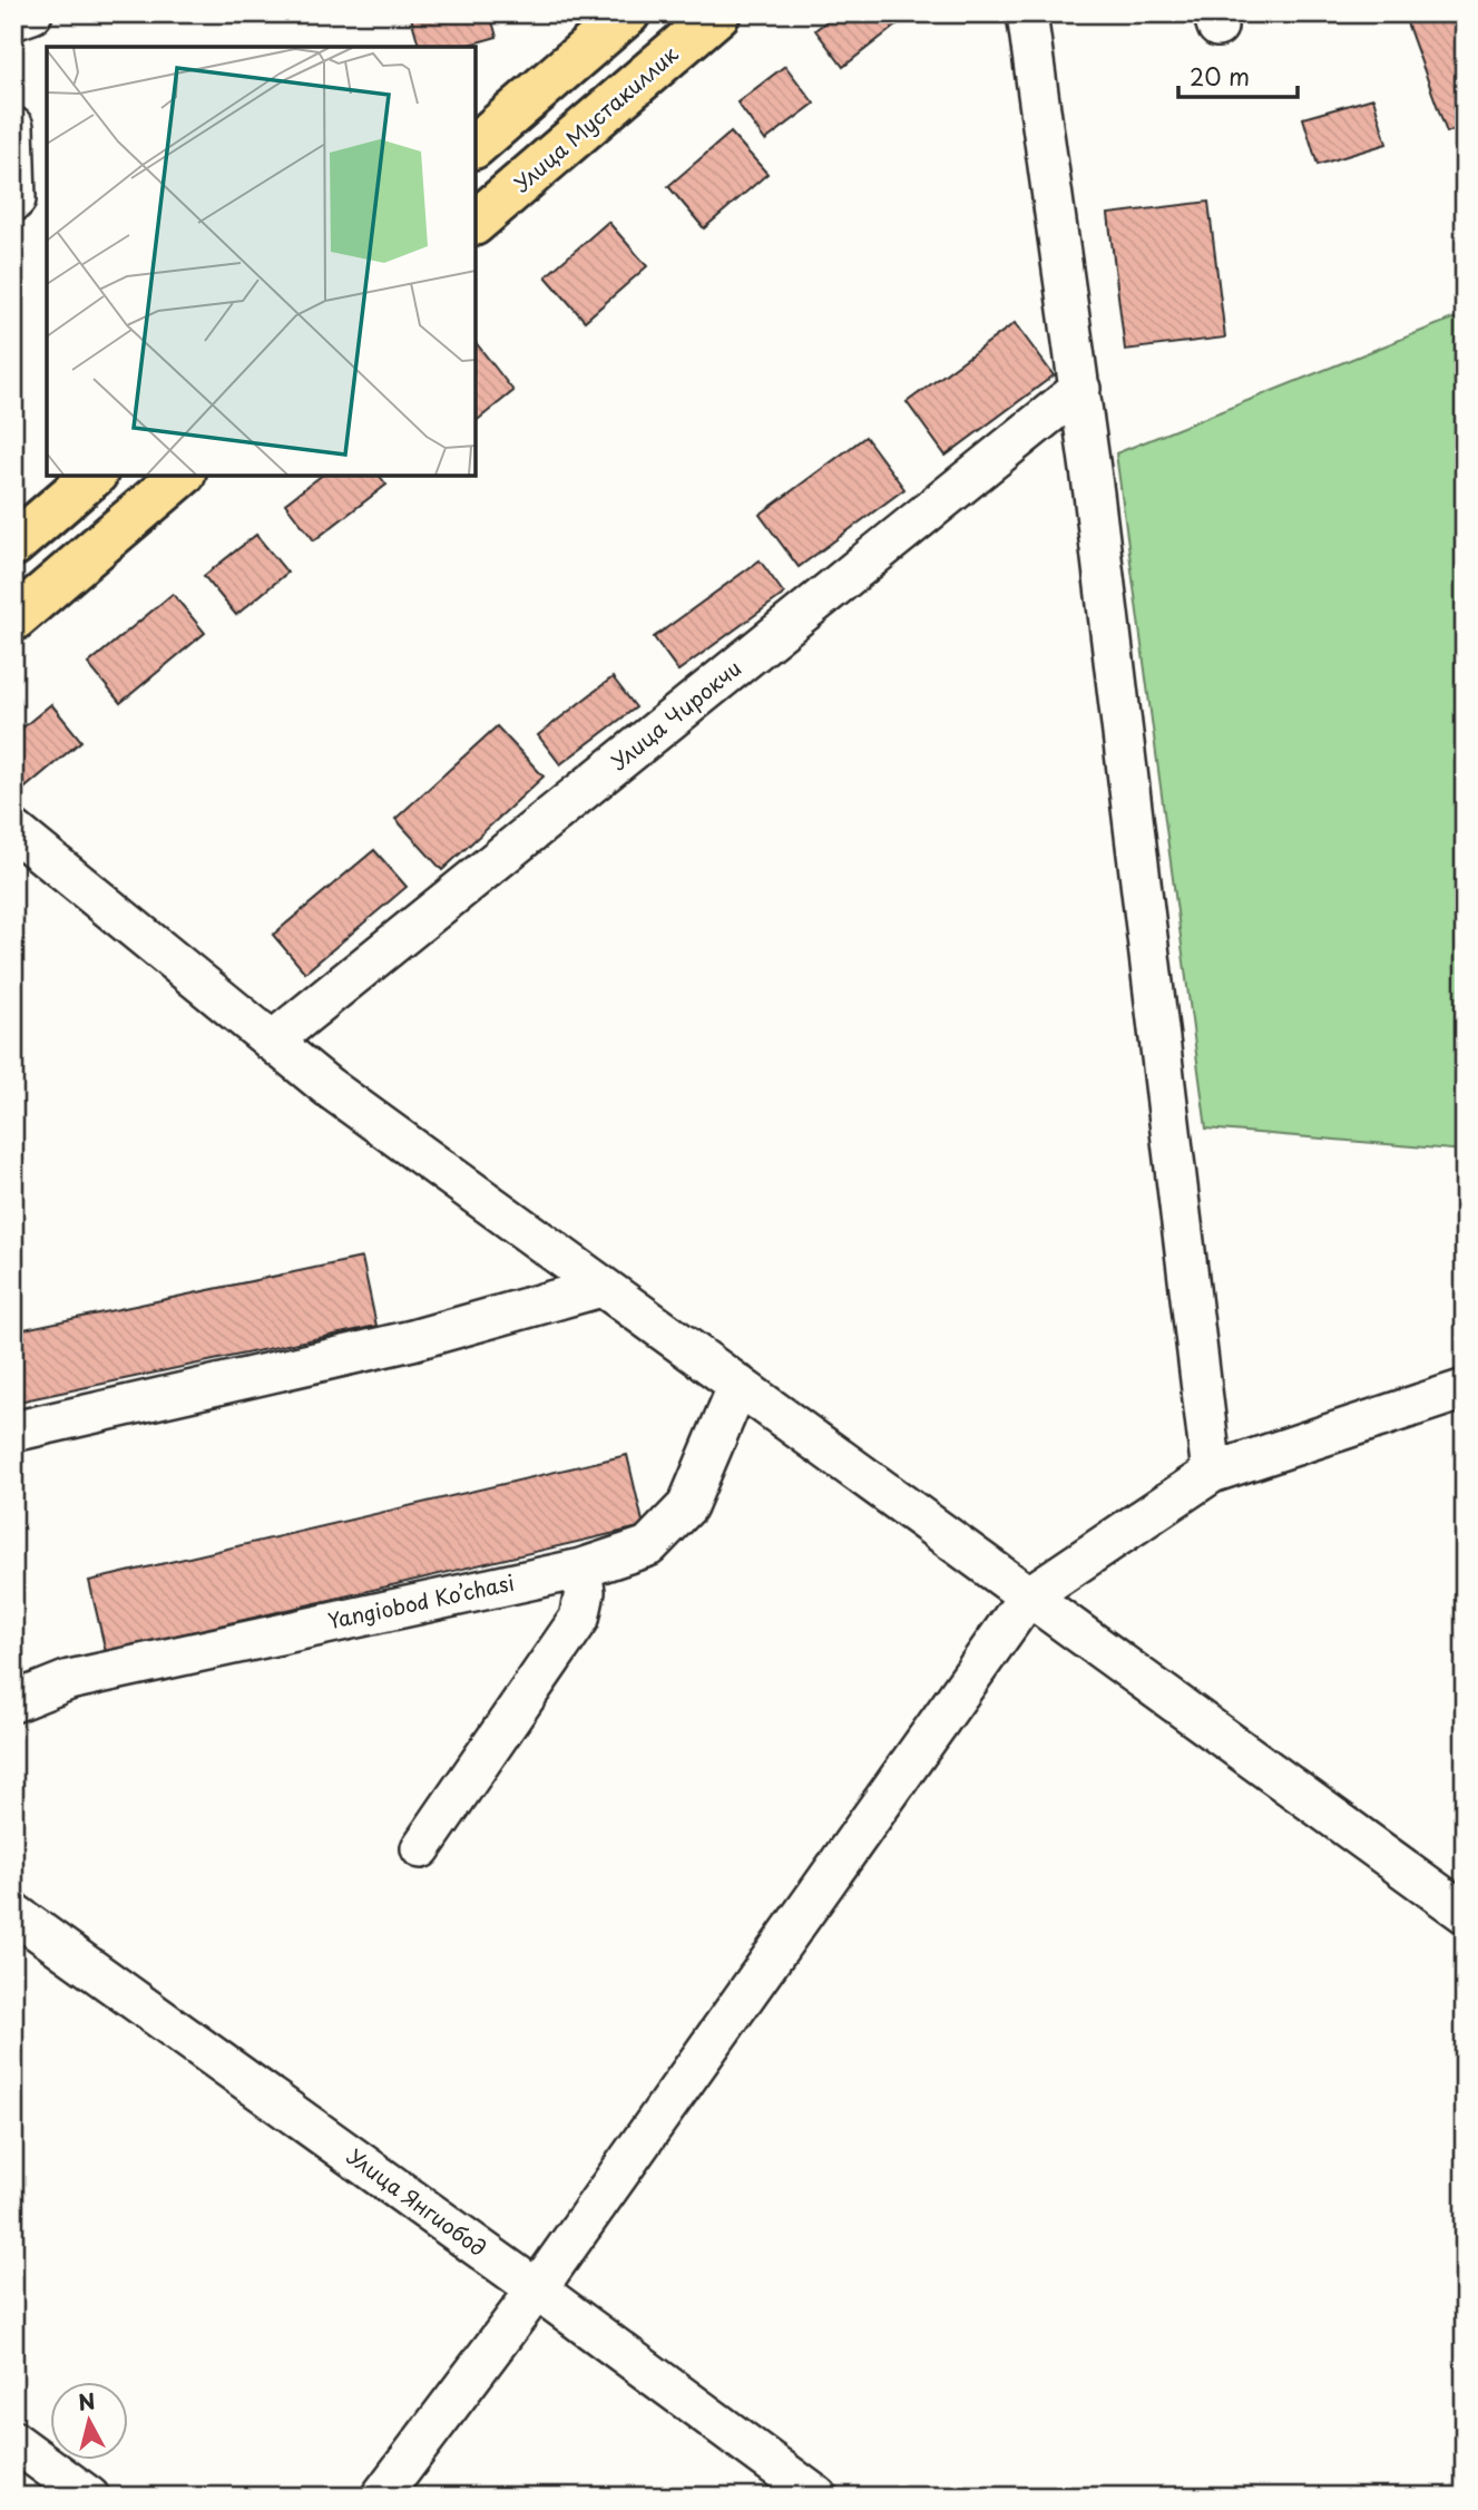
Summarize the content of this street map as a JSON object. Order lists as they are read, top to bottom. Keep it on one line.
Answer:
{"streets":{"main road":["Улица Мустакиллик"],"street":["Улица Чирокчи","Yangiobod Ko’chasi","Улица Янгиобод"]},"scale_bar":"20 m","north":"top"}
